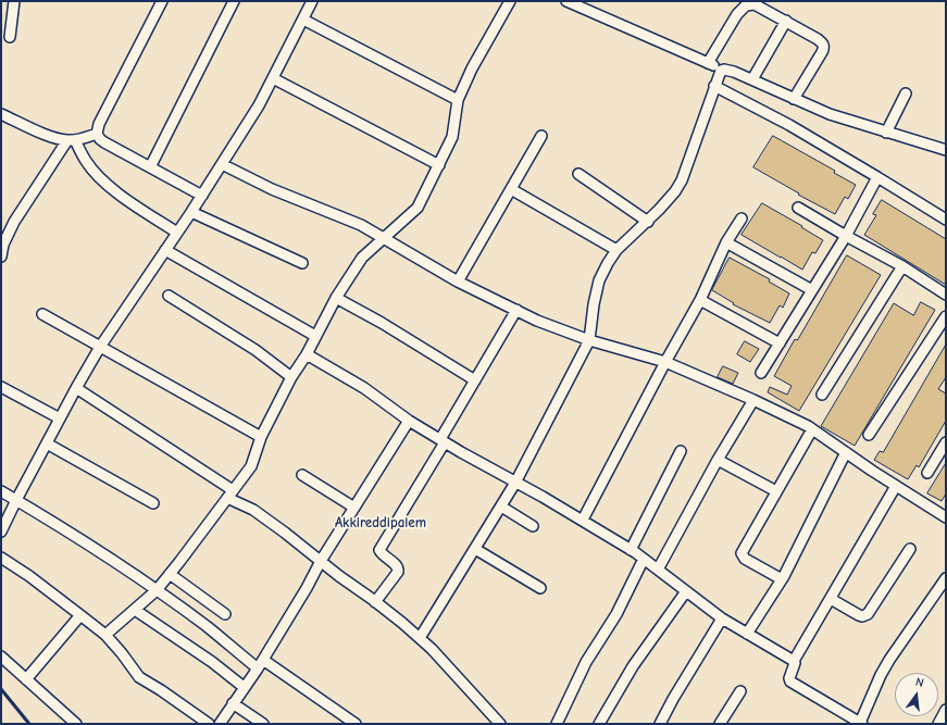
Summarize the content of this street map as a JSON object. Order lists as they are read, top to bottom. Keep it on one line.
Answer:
{"districts":["Akkireddipalem"],"north":"top"}
